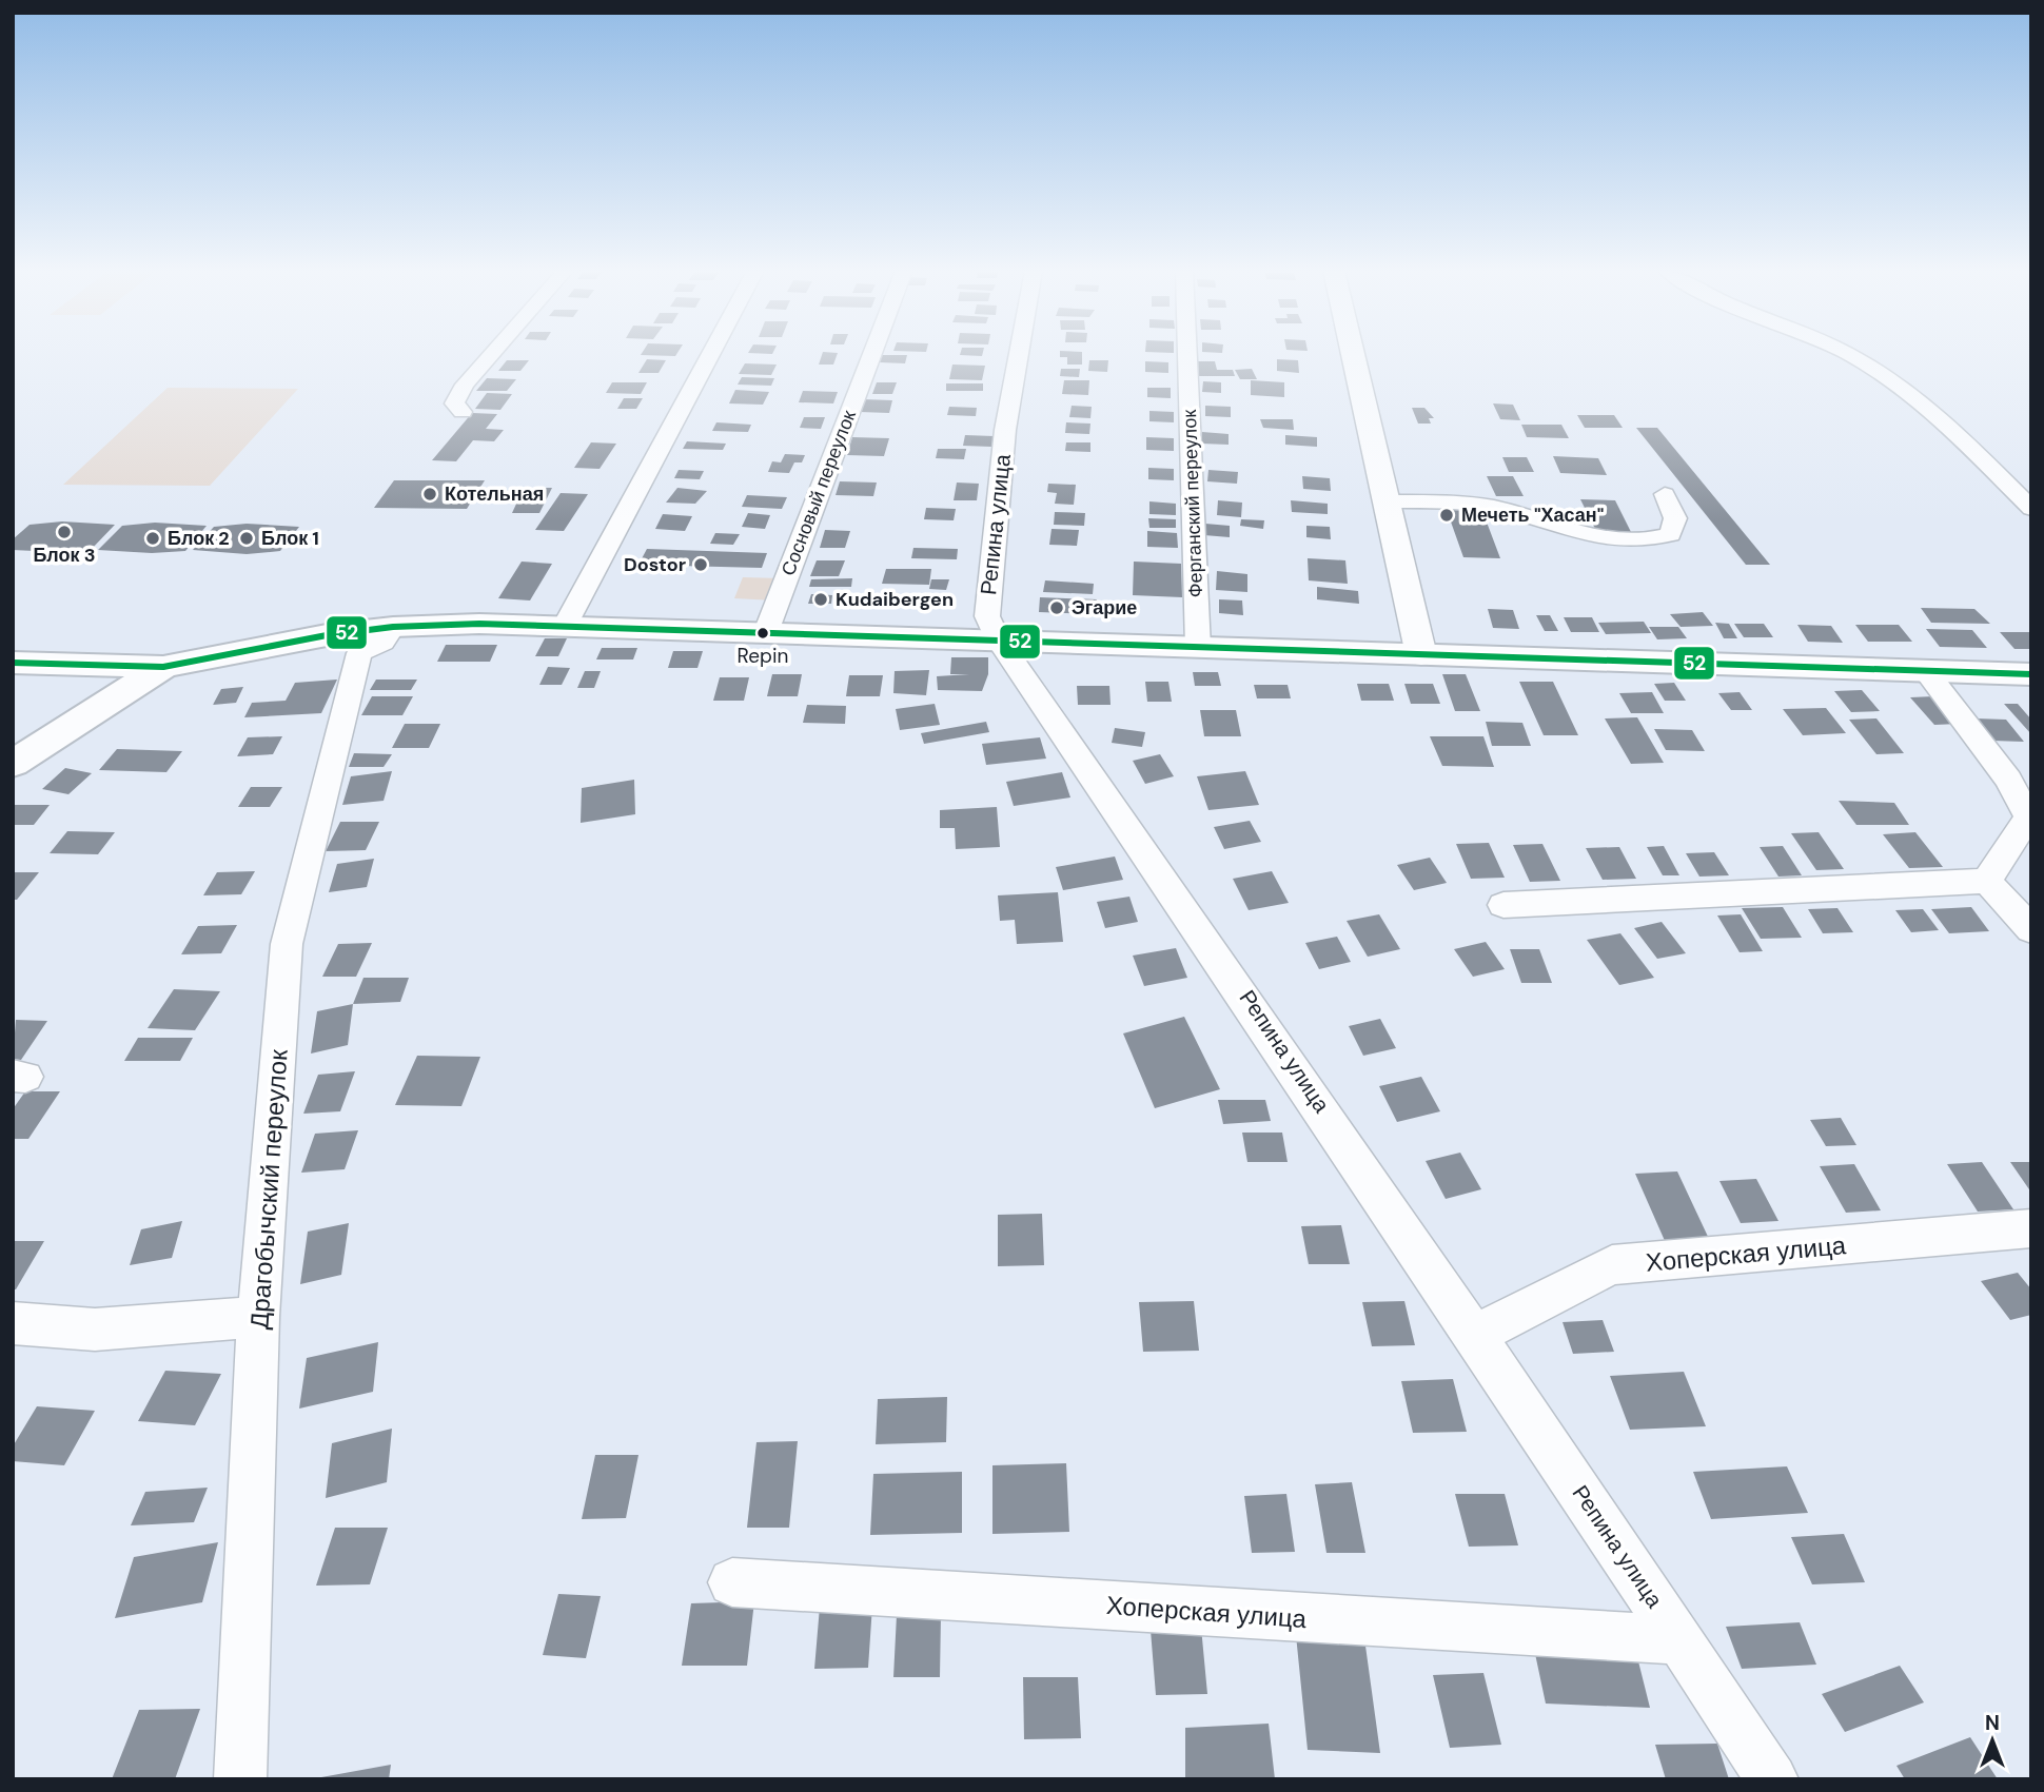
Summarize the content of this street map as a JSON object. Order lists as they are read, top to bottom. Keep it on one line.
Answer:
{"streets":{"street":["Сосновый переулок","Ферганский переулок","Репина улица","Драгобычский переулок","Хоперская улица"]},"crossings":[["Репина улица","Хоперская улица"]],"places":["Котельная","Мечеть \"Хасан\"","Блок 3","Блок 2","Блок 1","Dostor","Kudaibergen","Эгарие","Repin"],"lines":["transit line 52"],"north":"top"}
